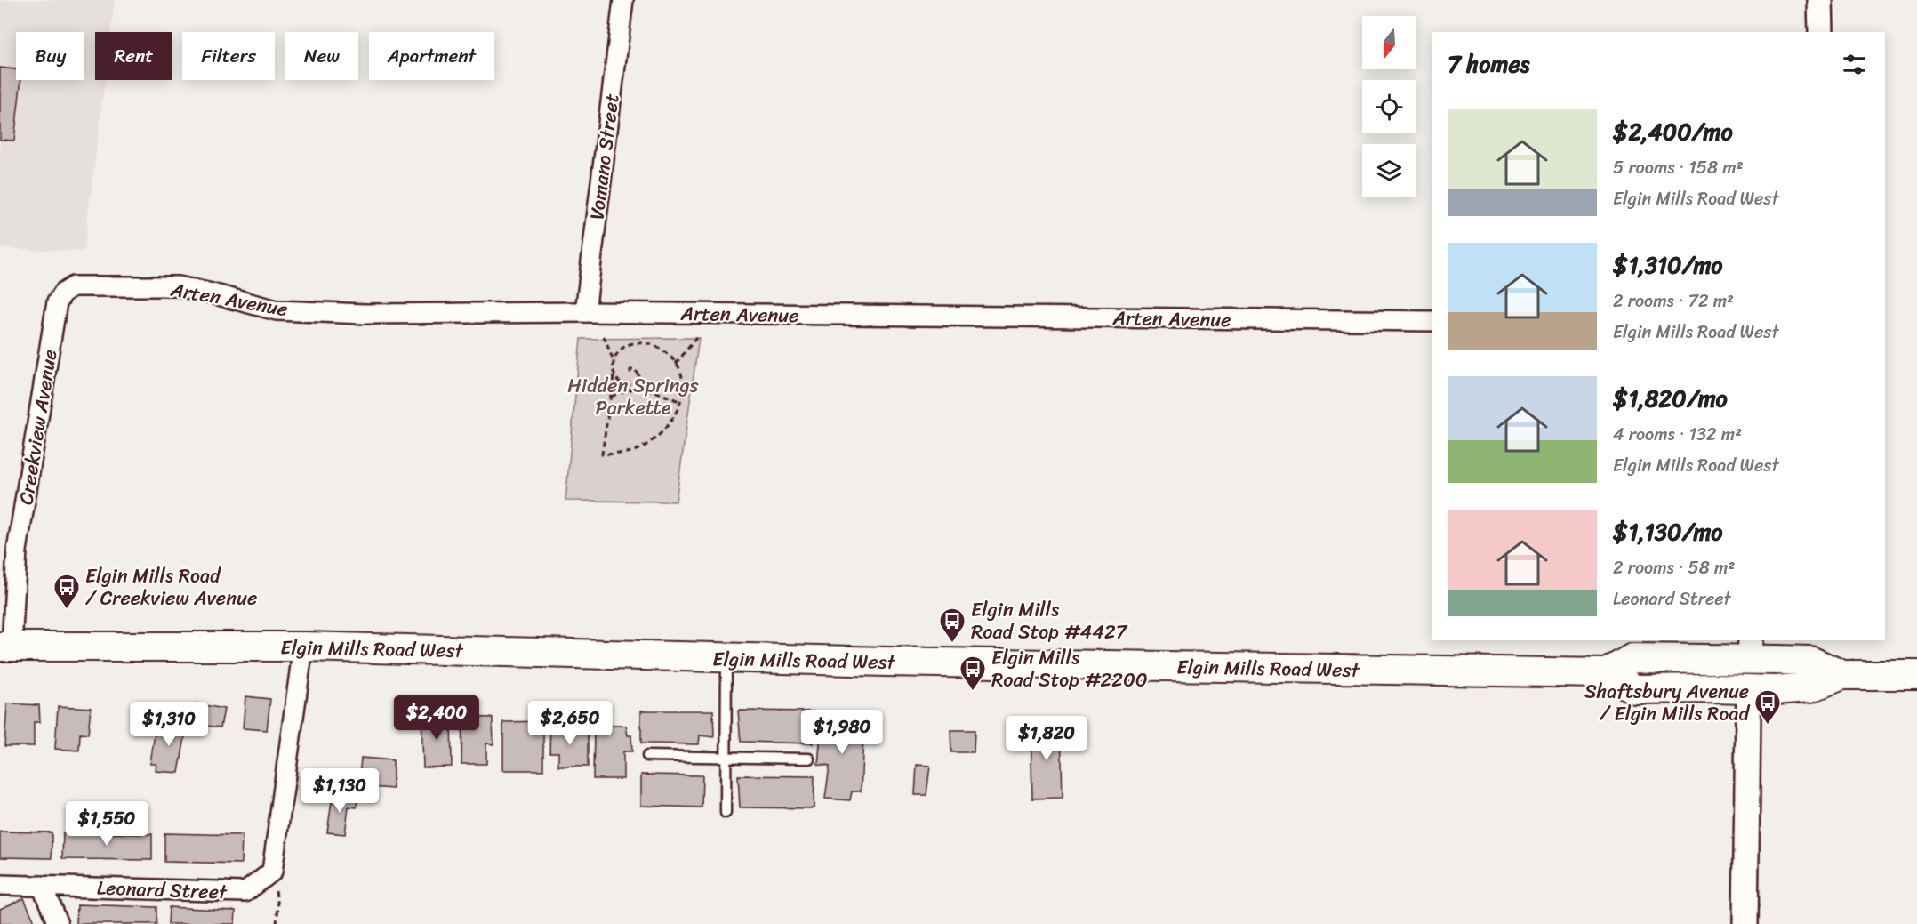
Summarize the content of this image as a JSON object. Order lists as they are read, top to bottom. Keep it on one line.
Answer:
{"streets":{"main road":["Elgin Mills Road West"],"street":["Vomano Street","Arten Avenue","Creekview Avenue","Leonard Street"]},"crossings":[["Vomano Street","Arten Avenue"],["Arten Avenue","Creekview Avenue"],["Creekview Avenue","Elgin Mills Road West"]],"parks":["Hidden Springs Parkette"],"places":{"bus stop":["Elgin Mills Road / Creekview Avenue","Elgin Mills Road Stop #4427","Elgin Mills Road Stop #2200","Shaftsbury Avenue / Elgin Mills Road"]},"north":"bottom","page":{"chip":["Buy","Rent","Filters","New","Apartment"],"heading":"7 homes","list":[{"name":"$2,400/mo","note":"5 rooms · 158 m² · Elgin Mills Road West"},{"name":"$1,310/mo","note":"2 rooms · 72 m² · Elgin Mills Road West"},{"name":"$1,820/mo","note":"4 rooms · 132 m² · Elgin Mills Road West"},{"name":"$1,130/mo","note":"2 rooms · 58 m² · Leonard Street"}],"price":["$2,400","$2,650","$1,310","$1,980","$1,820","$1,130","$1,550"]}}
